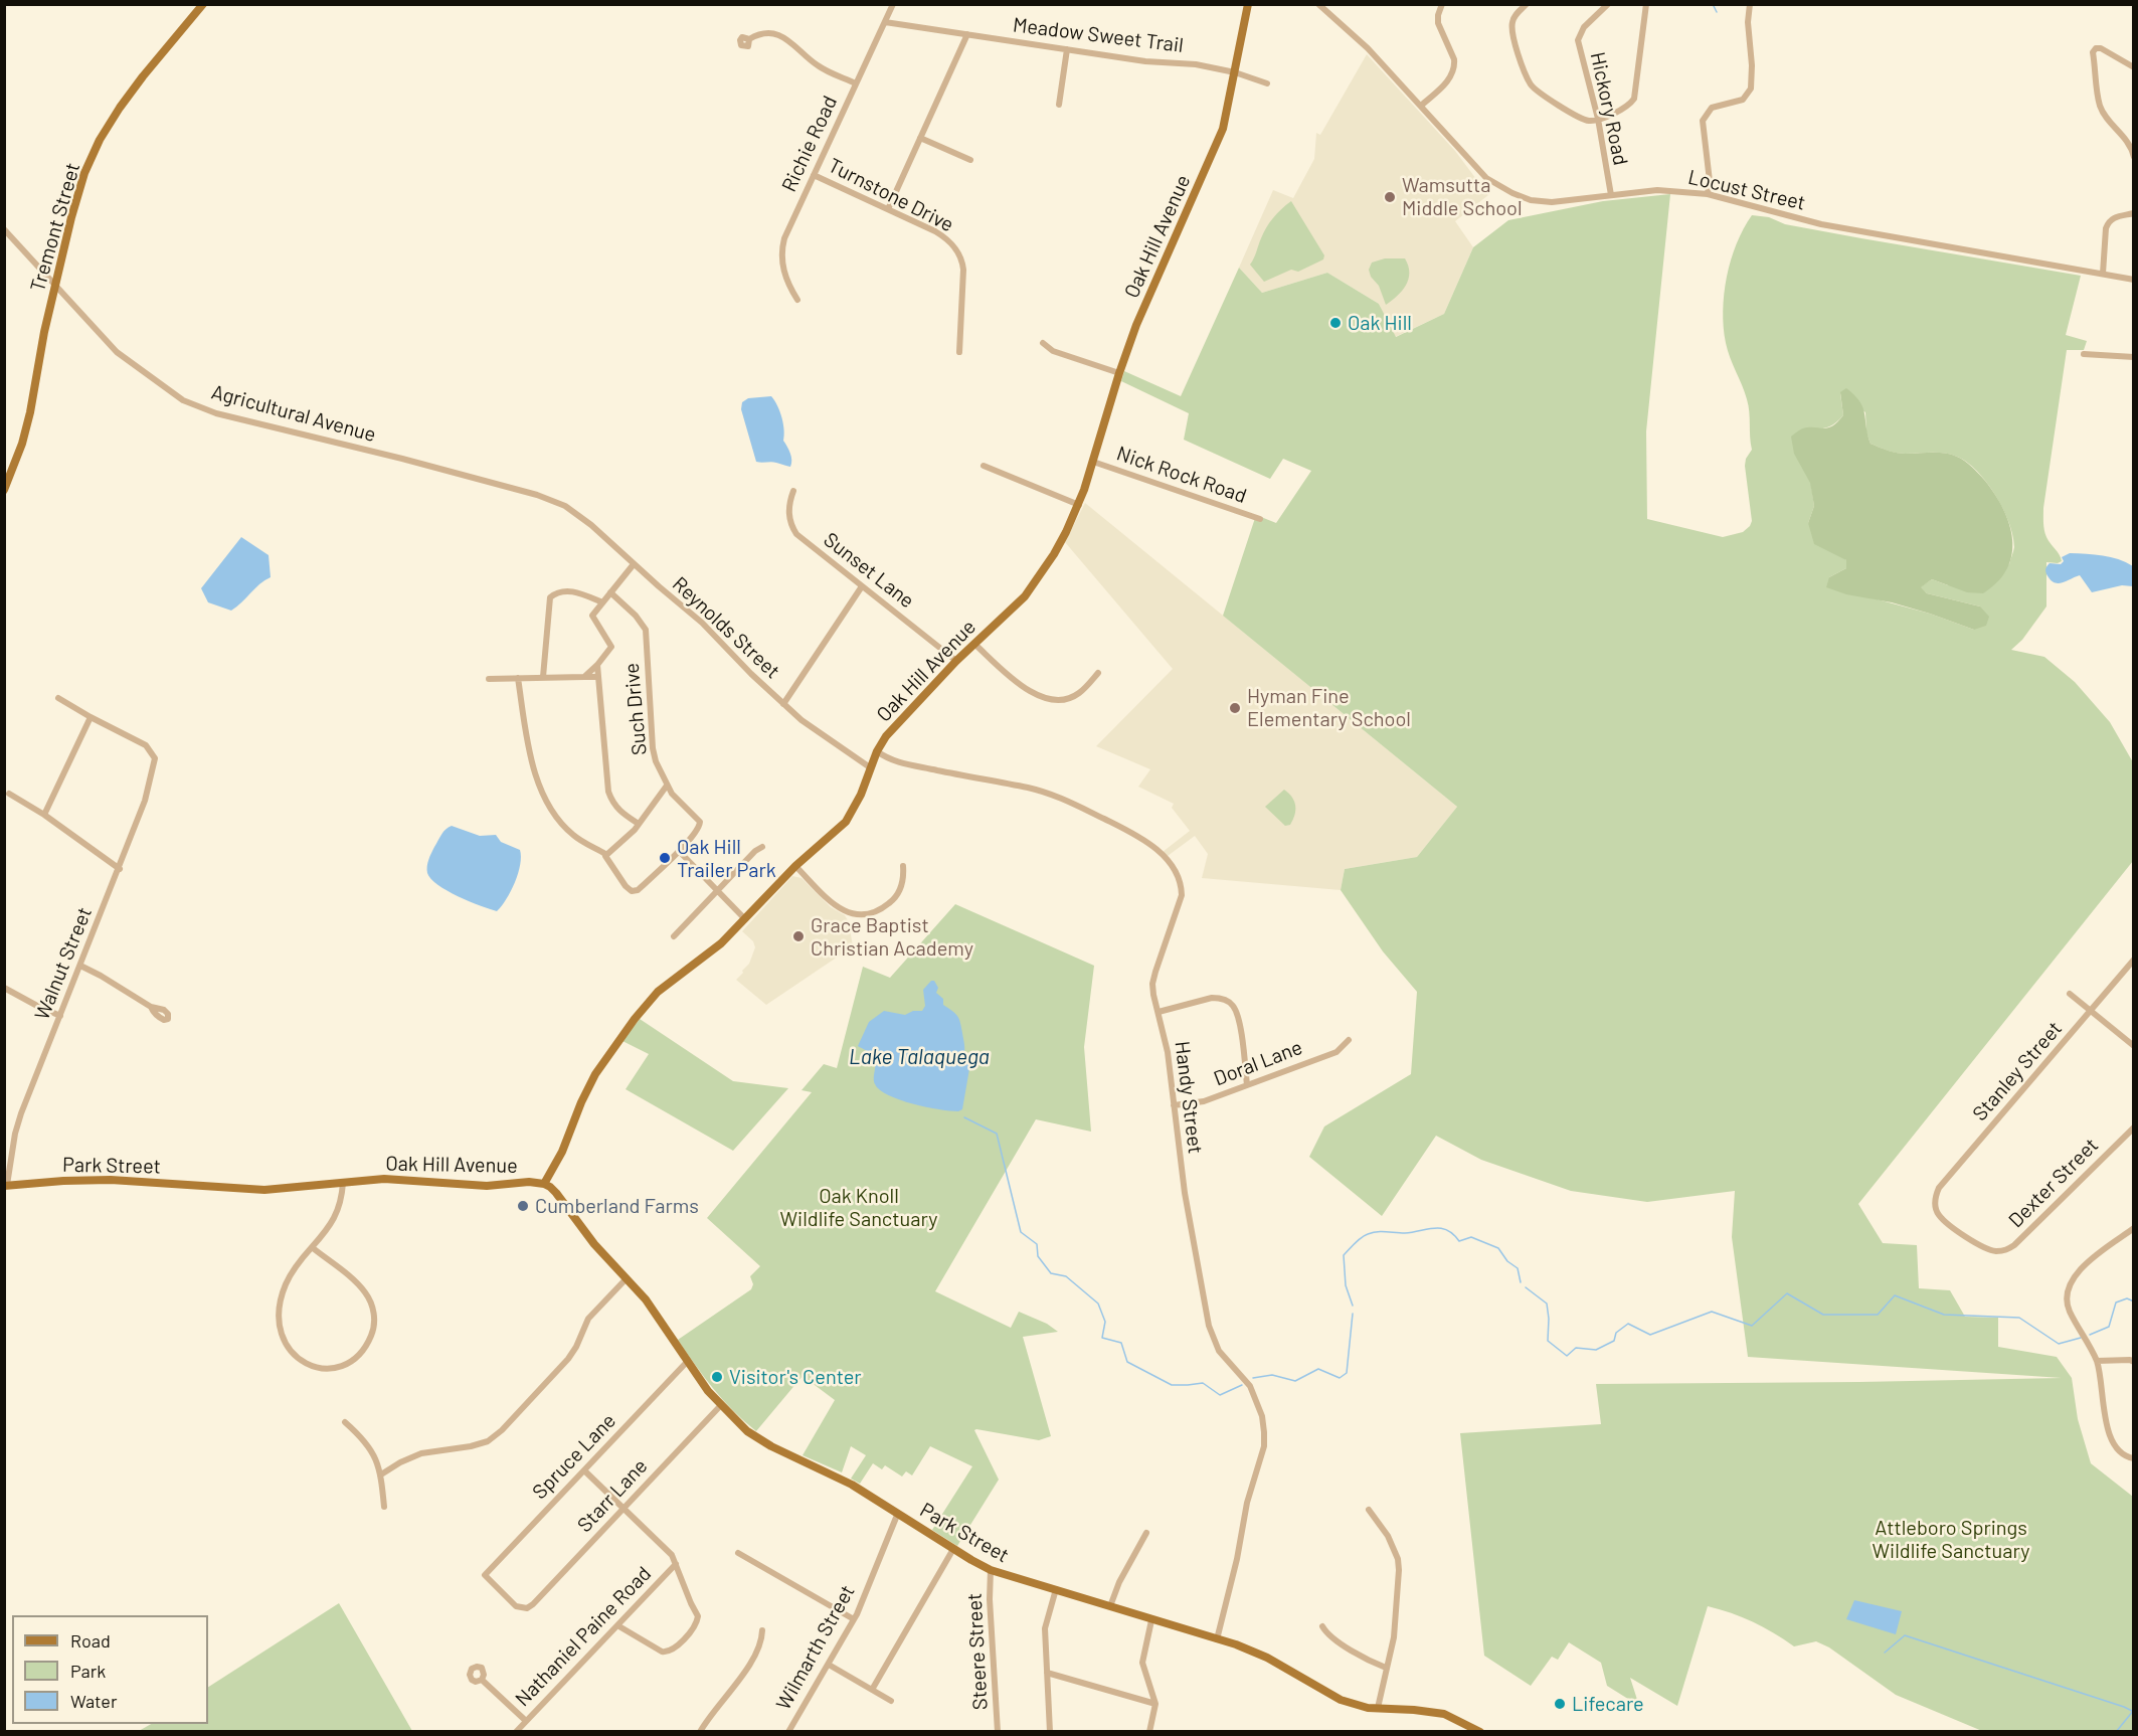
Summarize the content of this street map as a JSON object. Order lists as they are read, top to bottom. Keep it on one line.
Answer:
{"streets":{"main road":["Tremont Street","Oak Hill Avenue","Park Street"],"street":["Meadow Sweet Trail","Hickory Road","Richie Road","Locust Street","Turnstone Drive","Agricultural Avenue","Nick Rock Road","Sunset Lane","Reynolds Street","Such Drive","Walnut Street","Doral Lane","Stanley Street","Handy Street","Dexter Street","Spruce Lane","Starr Lane","Nathaniel Paine Road","Wilmarth Street","Steere Street"]},"crossings":[["Meadow Sweet Trail","Richie Road"],["Meadow Sweet Trail","Oak Hill Avenue"],["Hickory Road","Locust Street"],["Richie Road","Turnstone Drive"],["Tremont Street","Agricultural Avenue"],["Oak Hill Avenue","Nick Rock Road"],["Oak Hill Avenue","Sunset Lane"],["Oak Hill Avenue","Reynolds Street"],["Oak Hill Avenue","Handy Street"],["Oak Hill Avenue","Park Street"],["Agricultural Avenue","Reynolds Street"],["Walnut Street","Park Street"],["Doral Lane","Handy Street"],["Stanley Street","Dexter Street"],["Handy Street","Park Street"],["Park Street","Spruce Lane"],["Park Street","Starr Lane"],["Park Street","Wilmarth Street"],["Park Street","Steere Street"],["Spruce Lane","Starr Lane"]],"water":["Lake Talaquega"],"parks":["Oak Knoll Wildlife Sanctuary","Attleboro Springs Wildlife Sanctuary"],"places":["Wamsutta Middle School","Oak Hill","Hyman Fine Elementary School","Oak Hill Trailer Park","Grace Baptist Christian Academy","Cumberland Farms","Visitor's Center","Lifecare"],"legend":["Road","Park","Water"]}
